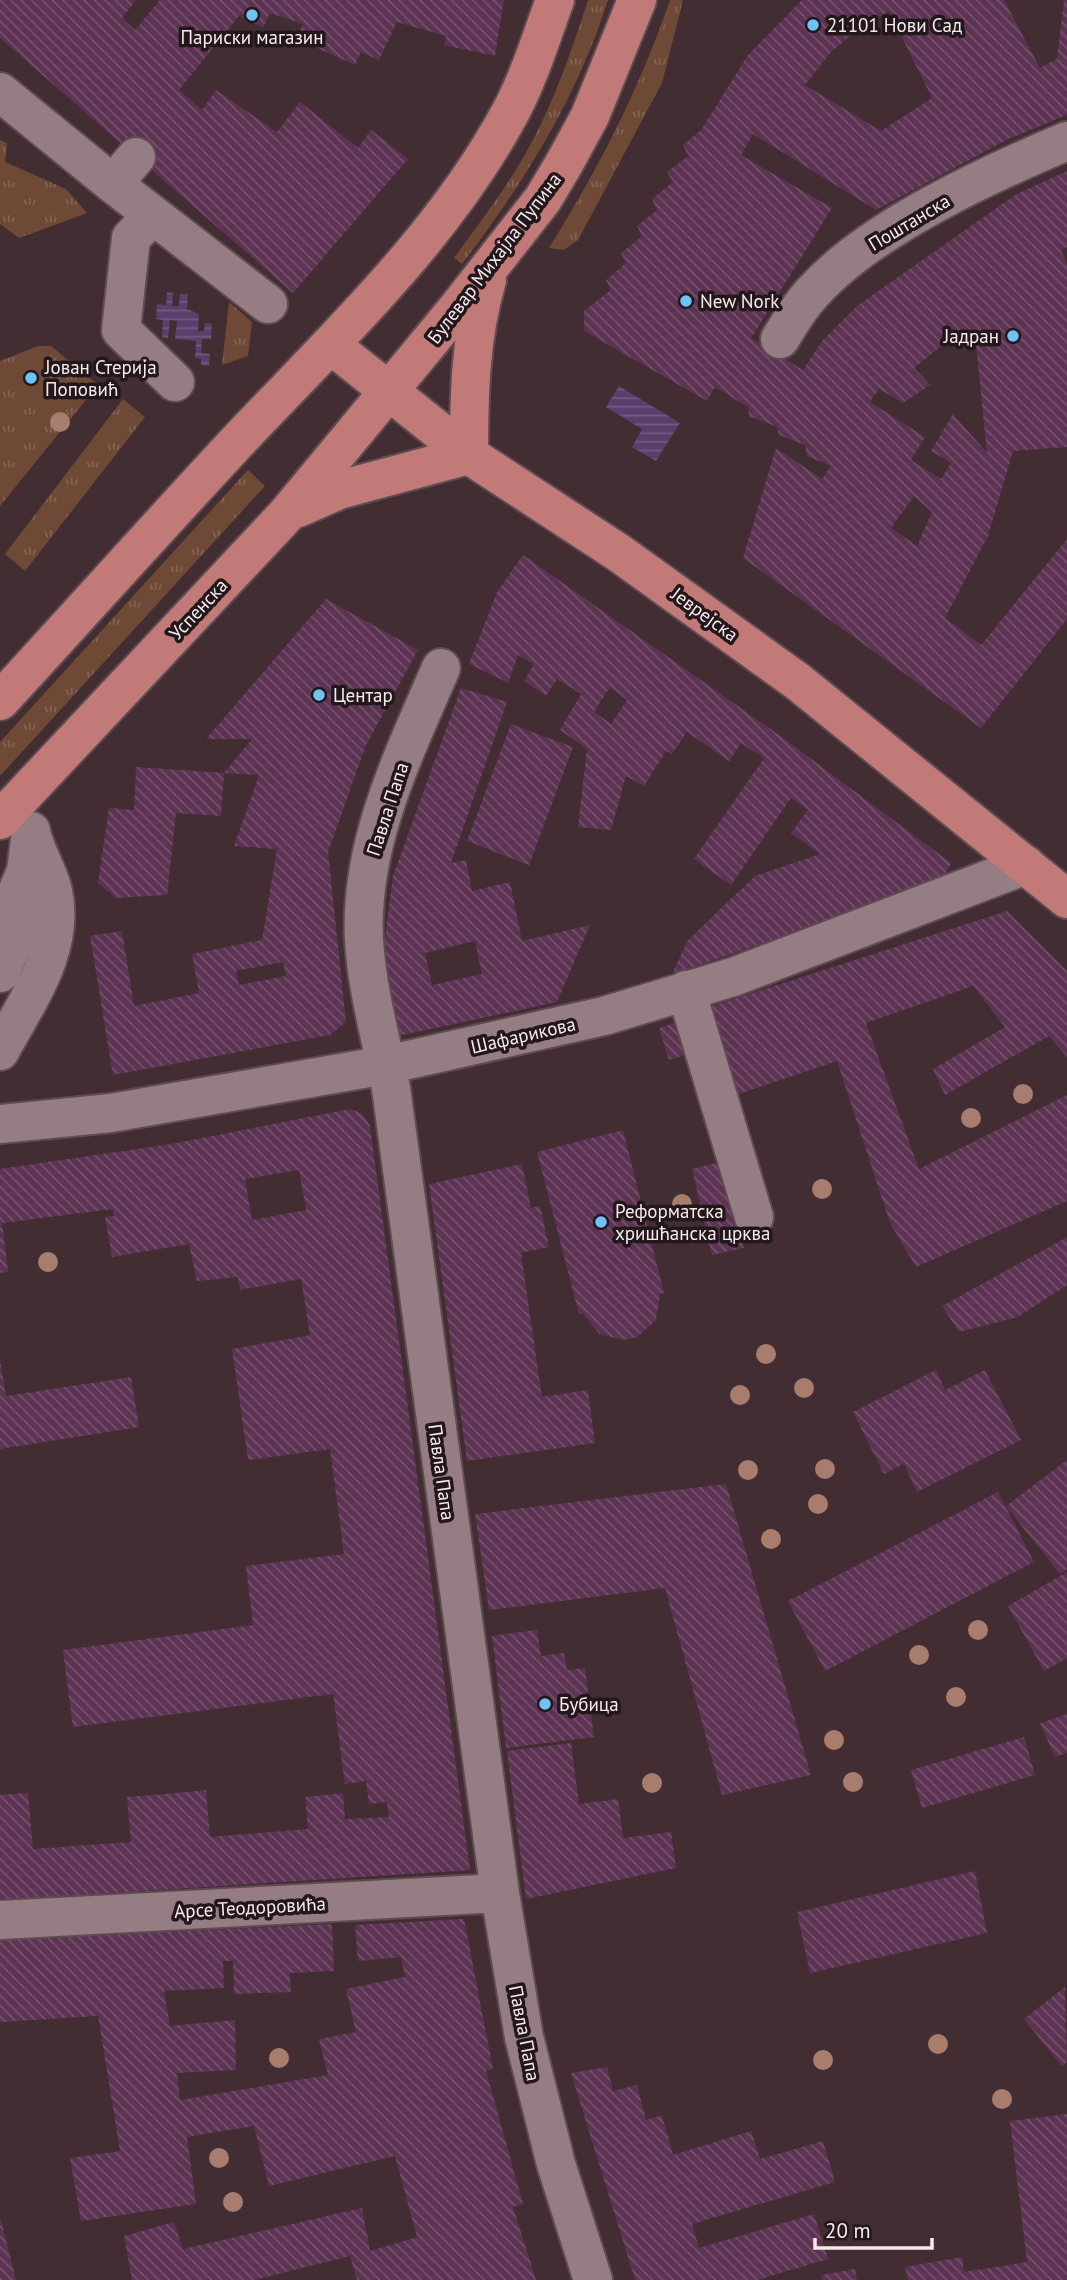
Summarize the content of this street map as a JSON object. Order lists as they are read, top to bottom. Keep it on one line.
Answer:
{"streets":{"main road":["Булевар Михајла Пупина","Успенска","Јеврејска"],"street":["Поштанска","Павла Папа","Шафарикова","Арсе Теодоровића"]},"crossings":[["Булевар Михајла Пупина","Успенска"],["Булевар Михајла Пупина","Јеврејска"],["Успенска","Јеврејска"],["Јеврејска","Шафарикова"],["Павла Папа","Шафарикова"],["Павла Папа","Арсе Теодоровића"]],"places":["Париски магазин","21101 Нови Сад","New Nork","Јадран","Јован Стерија Поповић","Центар","Реформатска хришћанска црква","Бубица"],"scale_bar":"20 m"}
